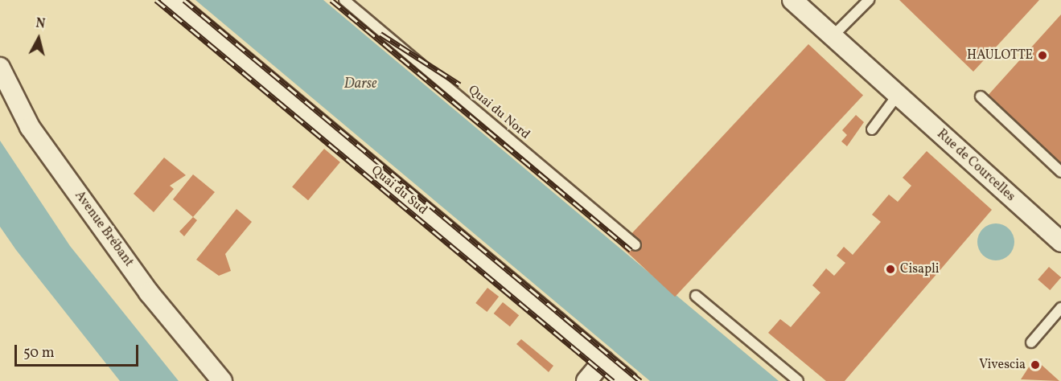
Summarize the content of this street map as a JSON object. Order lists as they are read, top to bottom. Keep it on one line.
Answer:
{"streets":{"street":["Rue de Courcelles","Quai du Sud","Avenue Brébant"],"lane":["Quai du Nord"]},"water":["Darse"],"places":["HAULOTTE","Cisapli","Vivescia"],"scale_bar":"50 m","north":"top"}
